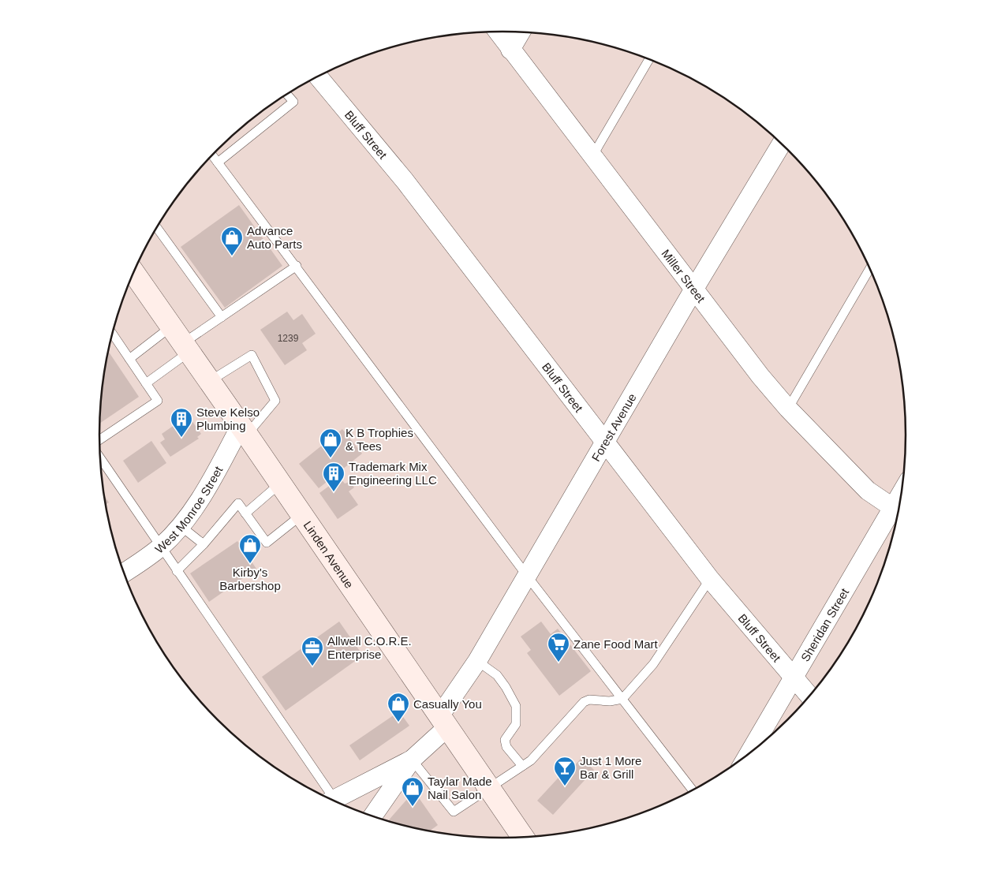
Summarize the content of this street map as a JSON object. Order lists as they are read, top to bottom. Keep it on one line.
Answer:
{"streets":{"street":["Bluff Street","Miller Street","Forest Avenue","West Monroe Street","Linden Avenue","Sheridan Street"]},"crossings":[["Bluff Street","Forest Avenue"],["Bluff Street","Sheridan Street"],["Miller Street","Forest Avenue"],["Miller Street","Sheridan Street"],["Forest Avenue","Linden Avenue"],["West Monroe Street","Linden Avenue"]],"places":{"shop":["Advance Auto Parts","K B Trophies & Tees","Kirby's Barbershop","Casually You","Taylar Made Nail Salon"],"building":["Steve Kelso Plumbing","Trademark Mix Engineering LLC"],"supermarket":["Zane Food Mart"],"office":["Allwell C.O.R.E. Enterprise"],"bar":["Just 1 More Bar & Grill"]},"house_numbers":["1239"]}
